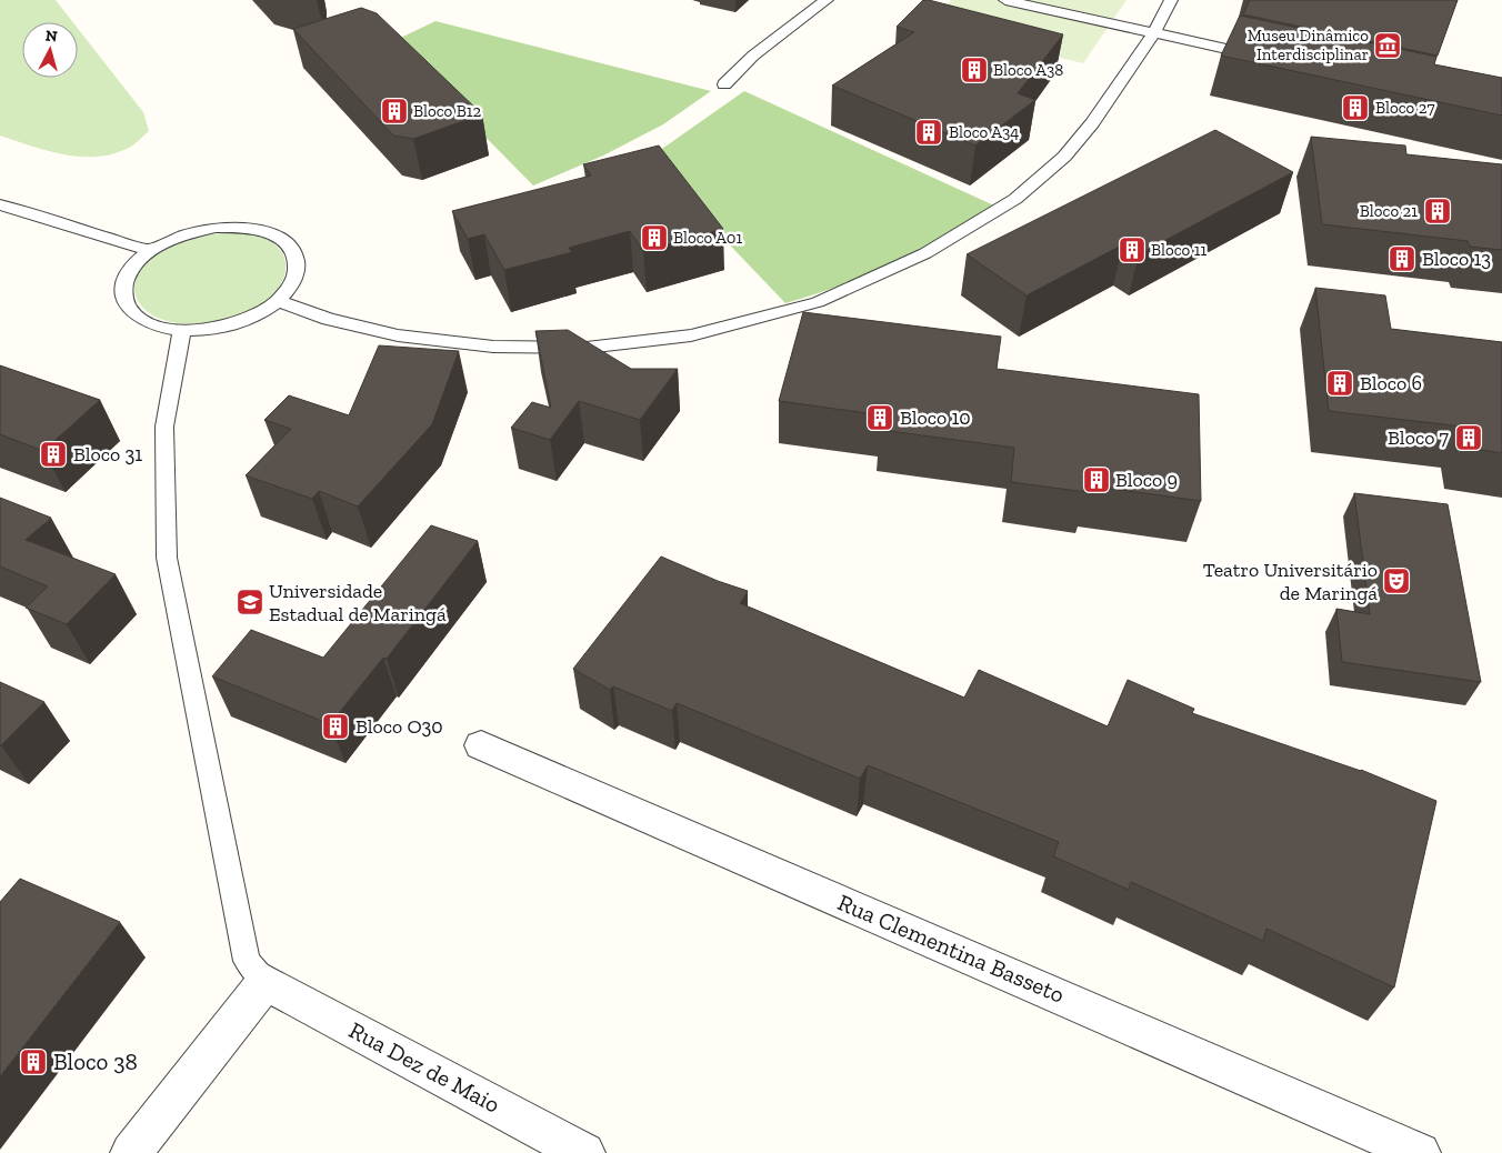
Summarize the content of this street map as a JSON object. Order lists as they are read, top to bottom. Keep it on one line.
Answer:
{"streets":{"street":["Rua Clementina Basseto","Rua Dez de Maio"]},"places":{"museum":["Museu Dinâmico Interdisciplinar"],"building":["Bloco A38","Bloco 27","Bloco B12","Bloco A34","Bloco 21","Bloco A01","Bloco 11","Bloco 13","Bloco 6","Bloco 10","Bloco 7","Bloco 31","Bloco 9","Bloco O30","Bloco 38"],"theatre":["Teatro Universitário de Maringá"],"school or university":["Universidade Estadual de Maringá"]},"north":"top"}
